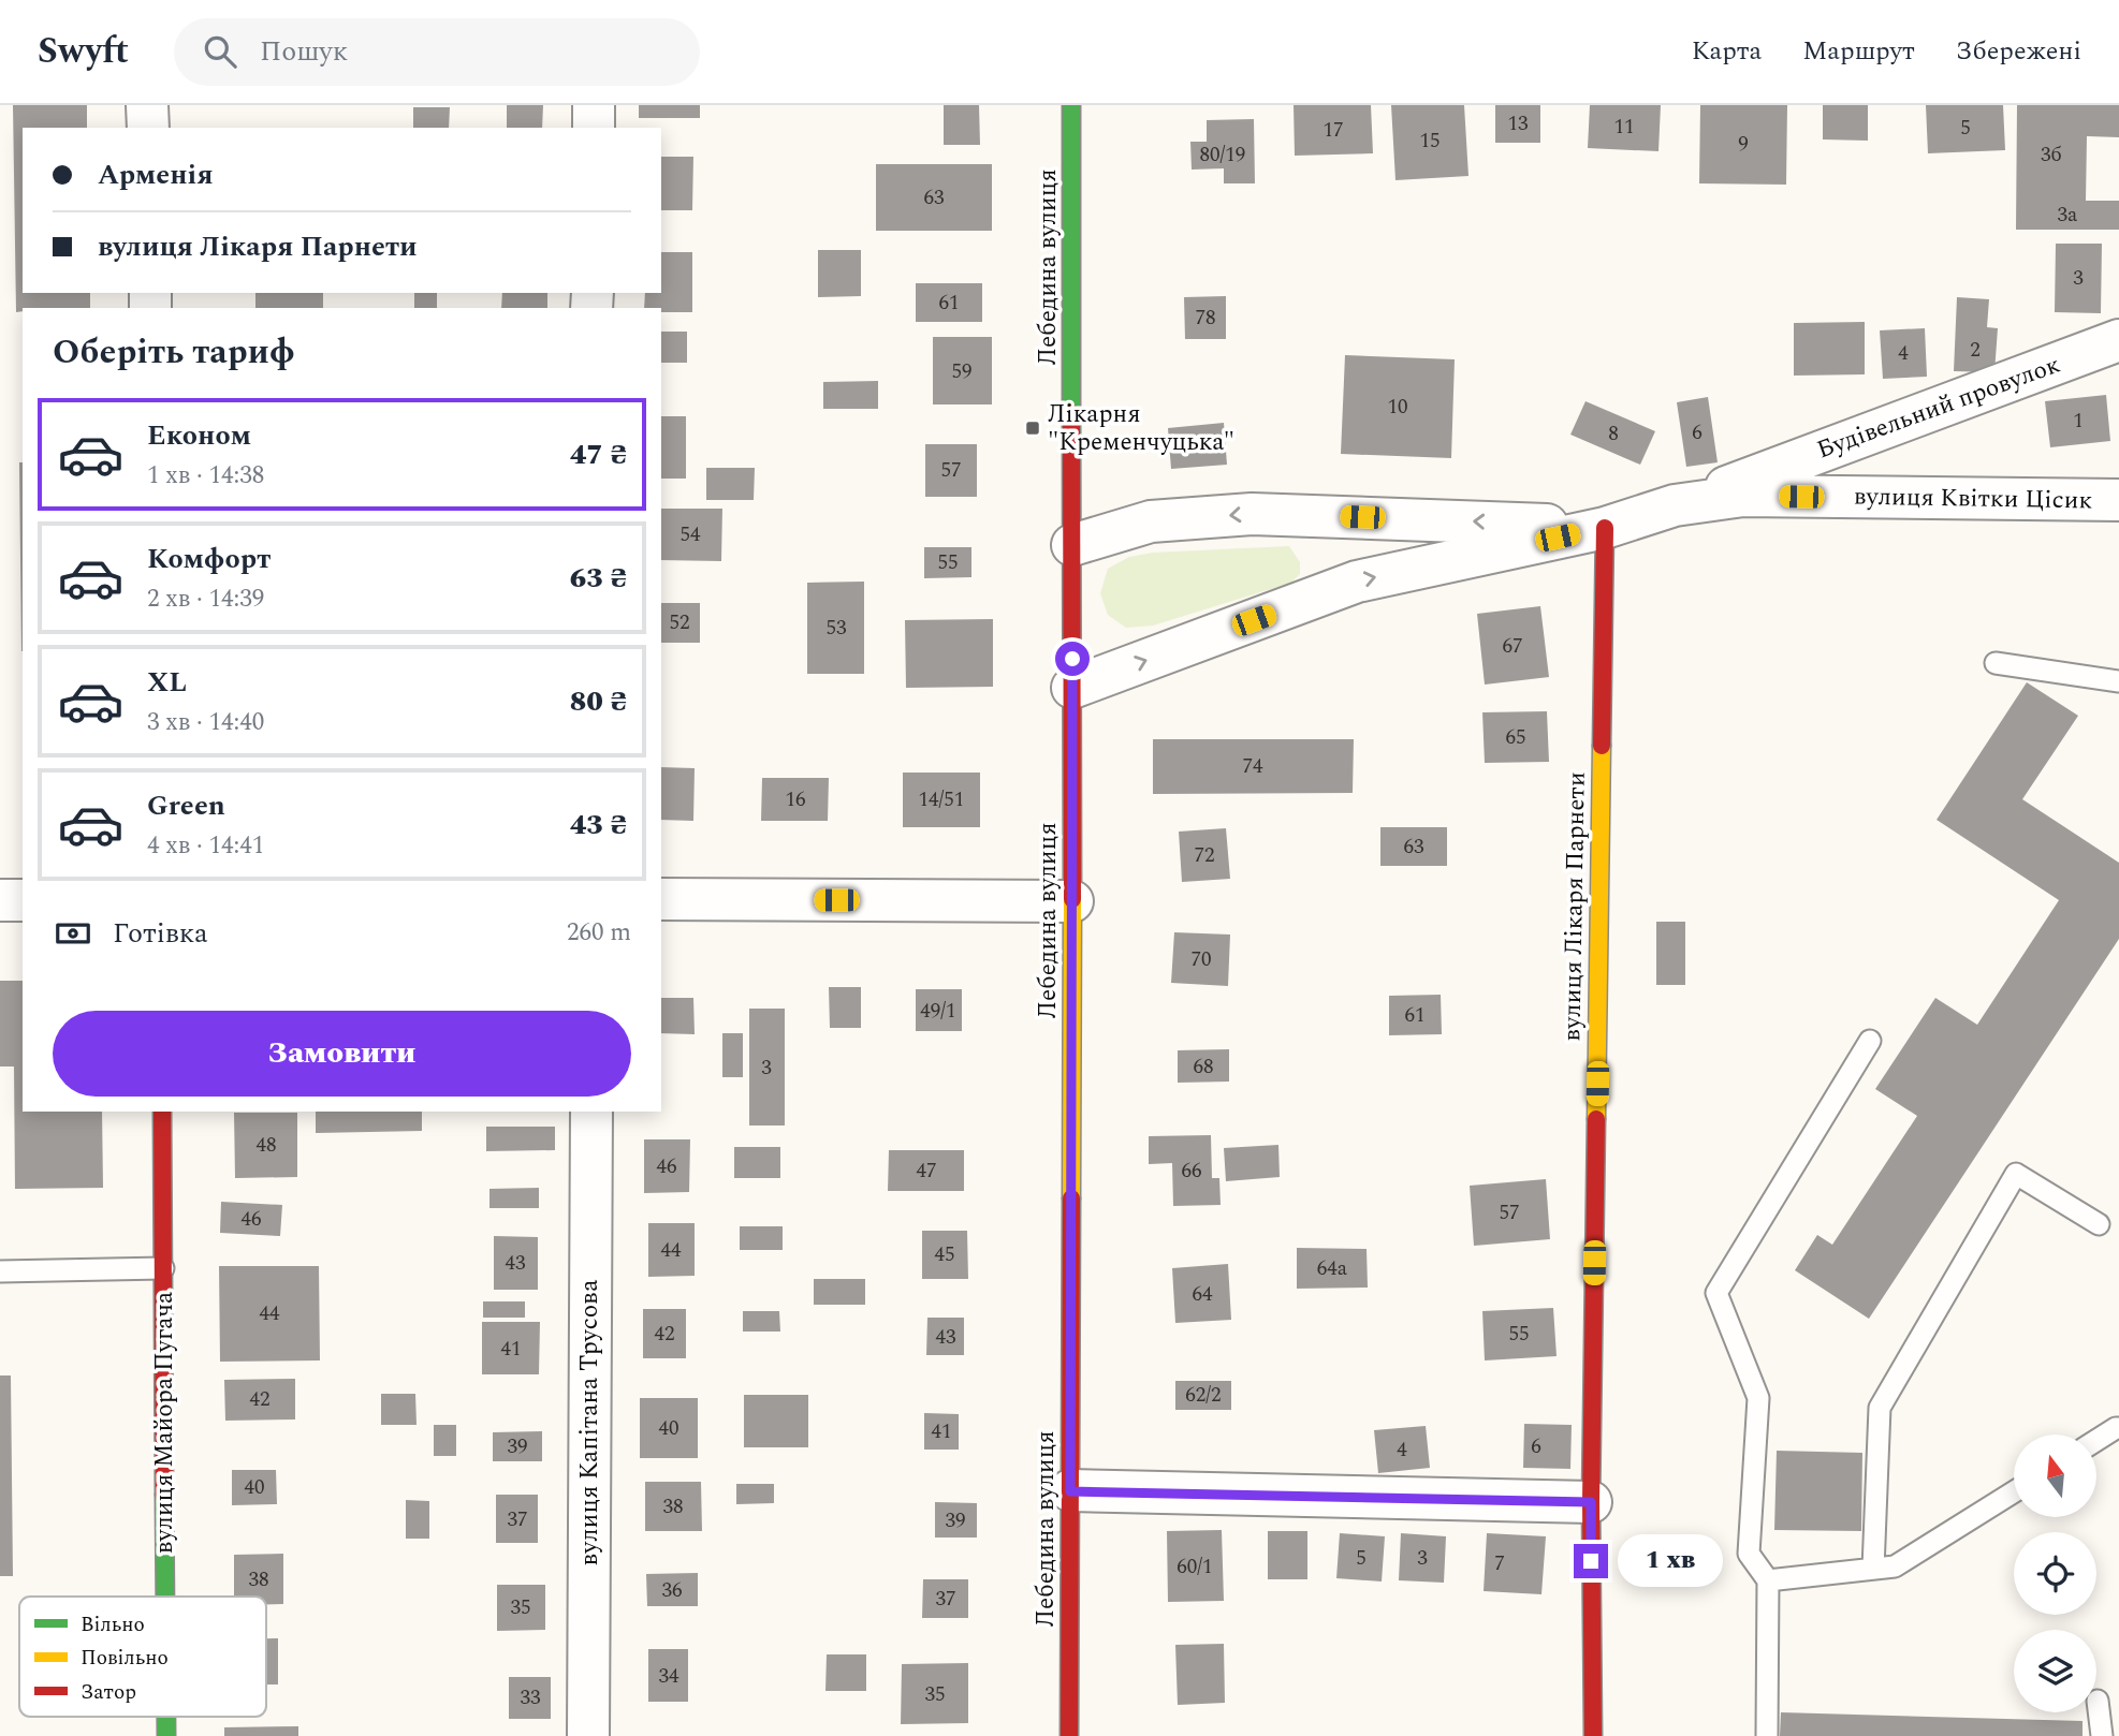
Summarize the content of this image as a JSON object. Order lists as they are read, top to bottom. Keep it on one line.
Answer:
{"streets":{"street":["Лебедина вулиця","Будівельний провулок","вулиця Квітки Цісик","вулиця Лікаря Парнети","вулиця Майора Пугача","вулиця Капітана Трусова"]},"crossings":[["Лебедина вулиця","вулиця Квітки Цісик"],["Будівельний провулок","вулиця Квітки Цісик"],["вулиця Квітки Цісик","вулиця Лікаря Парнети"]],"places":{"transit":["Лікарня \"Кременчуцька\""]},"house_numbers":["13","11","5","17","15","9","80/19","3б","63","3а","3","61","78","2","4","59","10","1","6","8","57","54","55","52","53","67","65","74","16","14/51","63","72","70","49/1","61","68","3","48","46","47","66","57","46","44","45","43","64а","64","44","42","55","43","41","62/2","42","40","41","39","6","4","40","38","37","39","5","3","7","60/1","38","36","37","35","34","35","33"],"legend":["Вільно","Повільно","Затор"],"north":"top","page":{"header":"Swyft","search":"Пошук","nav":["Карта","Маршрут","Збережені"],"banner":["Арменія","вулиця Лікаря Парнети"],"heading":"Оберіть тариф","list":[{"name":"Економ","note":"1 хв · 14:38","value":"47 ₴"},{"name":"Комфорт","note":"2 хв · 14:39","value":"63 ₴"},{"name":"XL","note":"3 хв · 14:40","value":"80 ₴"},{"name":"Green","note":"4 хв · 14:41","value":"43 ₴"}],"pay":["Готівка","260 m"],"buttons":"Замовити","bubble":"1 хв"}}
